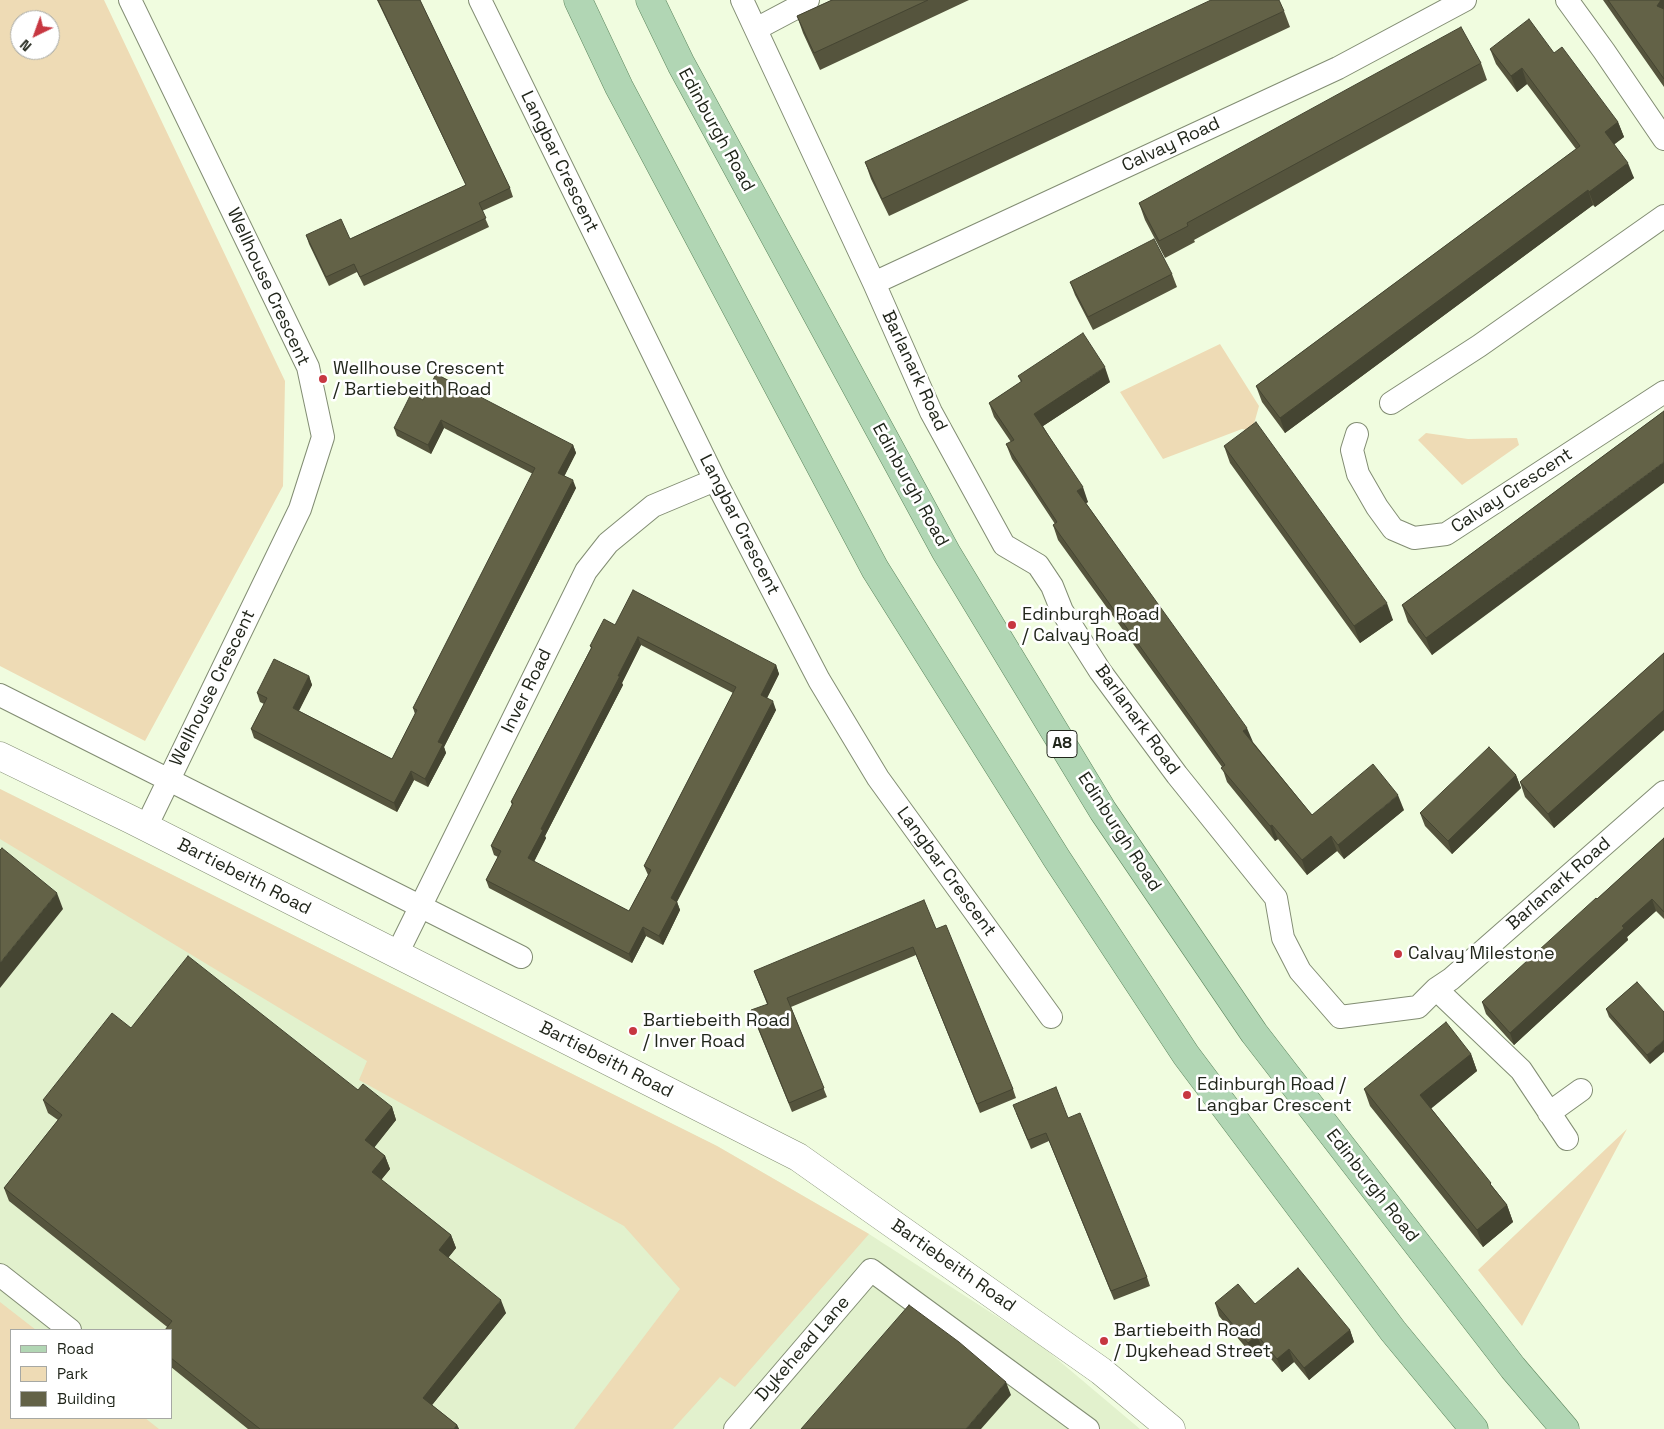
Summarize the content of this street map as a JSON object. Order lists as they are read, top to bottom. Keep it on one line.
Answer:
{"streets":{"main road":["Edinburgh Road","A8"],"street":["Calvay Road","Langbar Crescent","Wellhouse Crescent","Barlanark Road","Calvay Crescent","Inver Road","Bartiebeith Road","Dykehead Lane"]},"crossings":[["Calvay Road","Barlanark Road"],["Langbar Crescent","Inver Road"],["Wellhouse Crescent","Bartiebeith Road"],["Inver Road","Bartiebeith Road"]],"places":["Wellhouse Crescent / Bartiebeith Road","Edinburgh Road / Calvay Road","Calvay Milestone","Bartiebeith Road / Inver Road","Edinburgh Road / Langbar Crescent","Bartiebeith Road / Dykehead Street"],"legend":["Road","Park","Building"],"north":"bottom left"}
